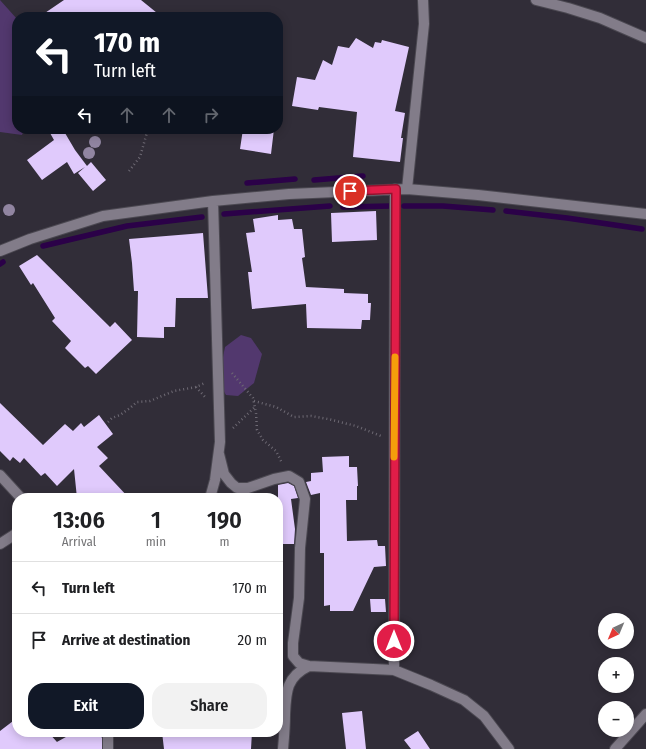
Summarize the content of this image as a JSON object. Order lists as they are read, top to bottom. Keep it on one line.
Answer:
{"north":"bottom left","page":{"turn":["170 m","Turn left"],"eta":["13:06","Arrival","1","min","190","m"],"list":[{"name":"Turn left","value":"170 m"},{"name":"Arrive at destination","value":"20 m"}],"map_buttons":["+","−"],"buttons":["Exit","Share"]}}
